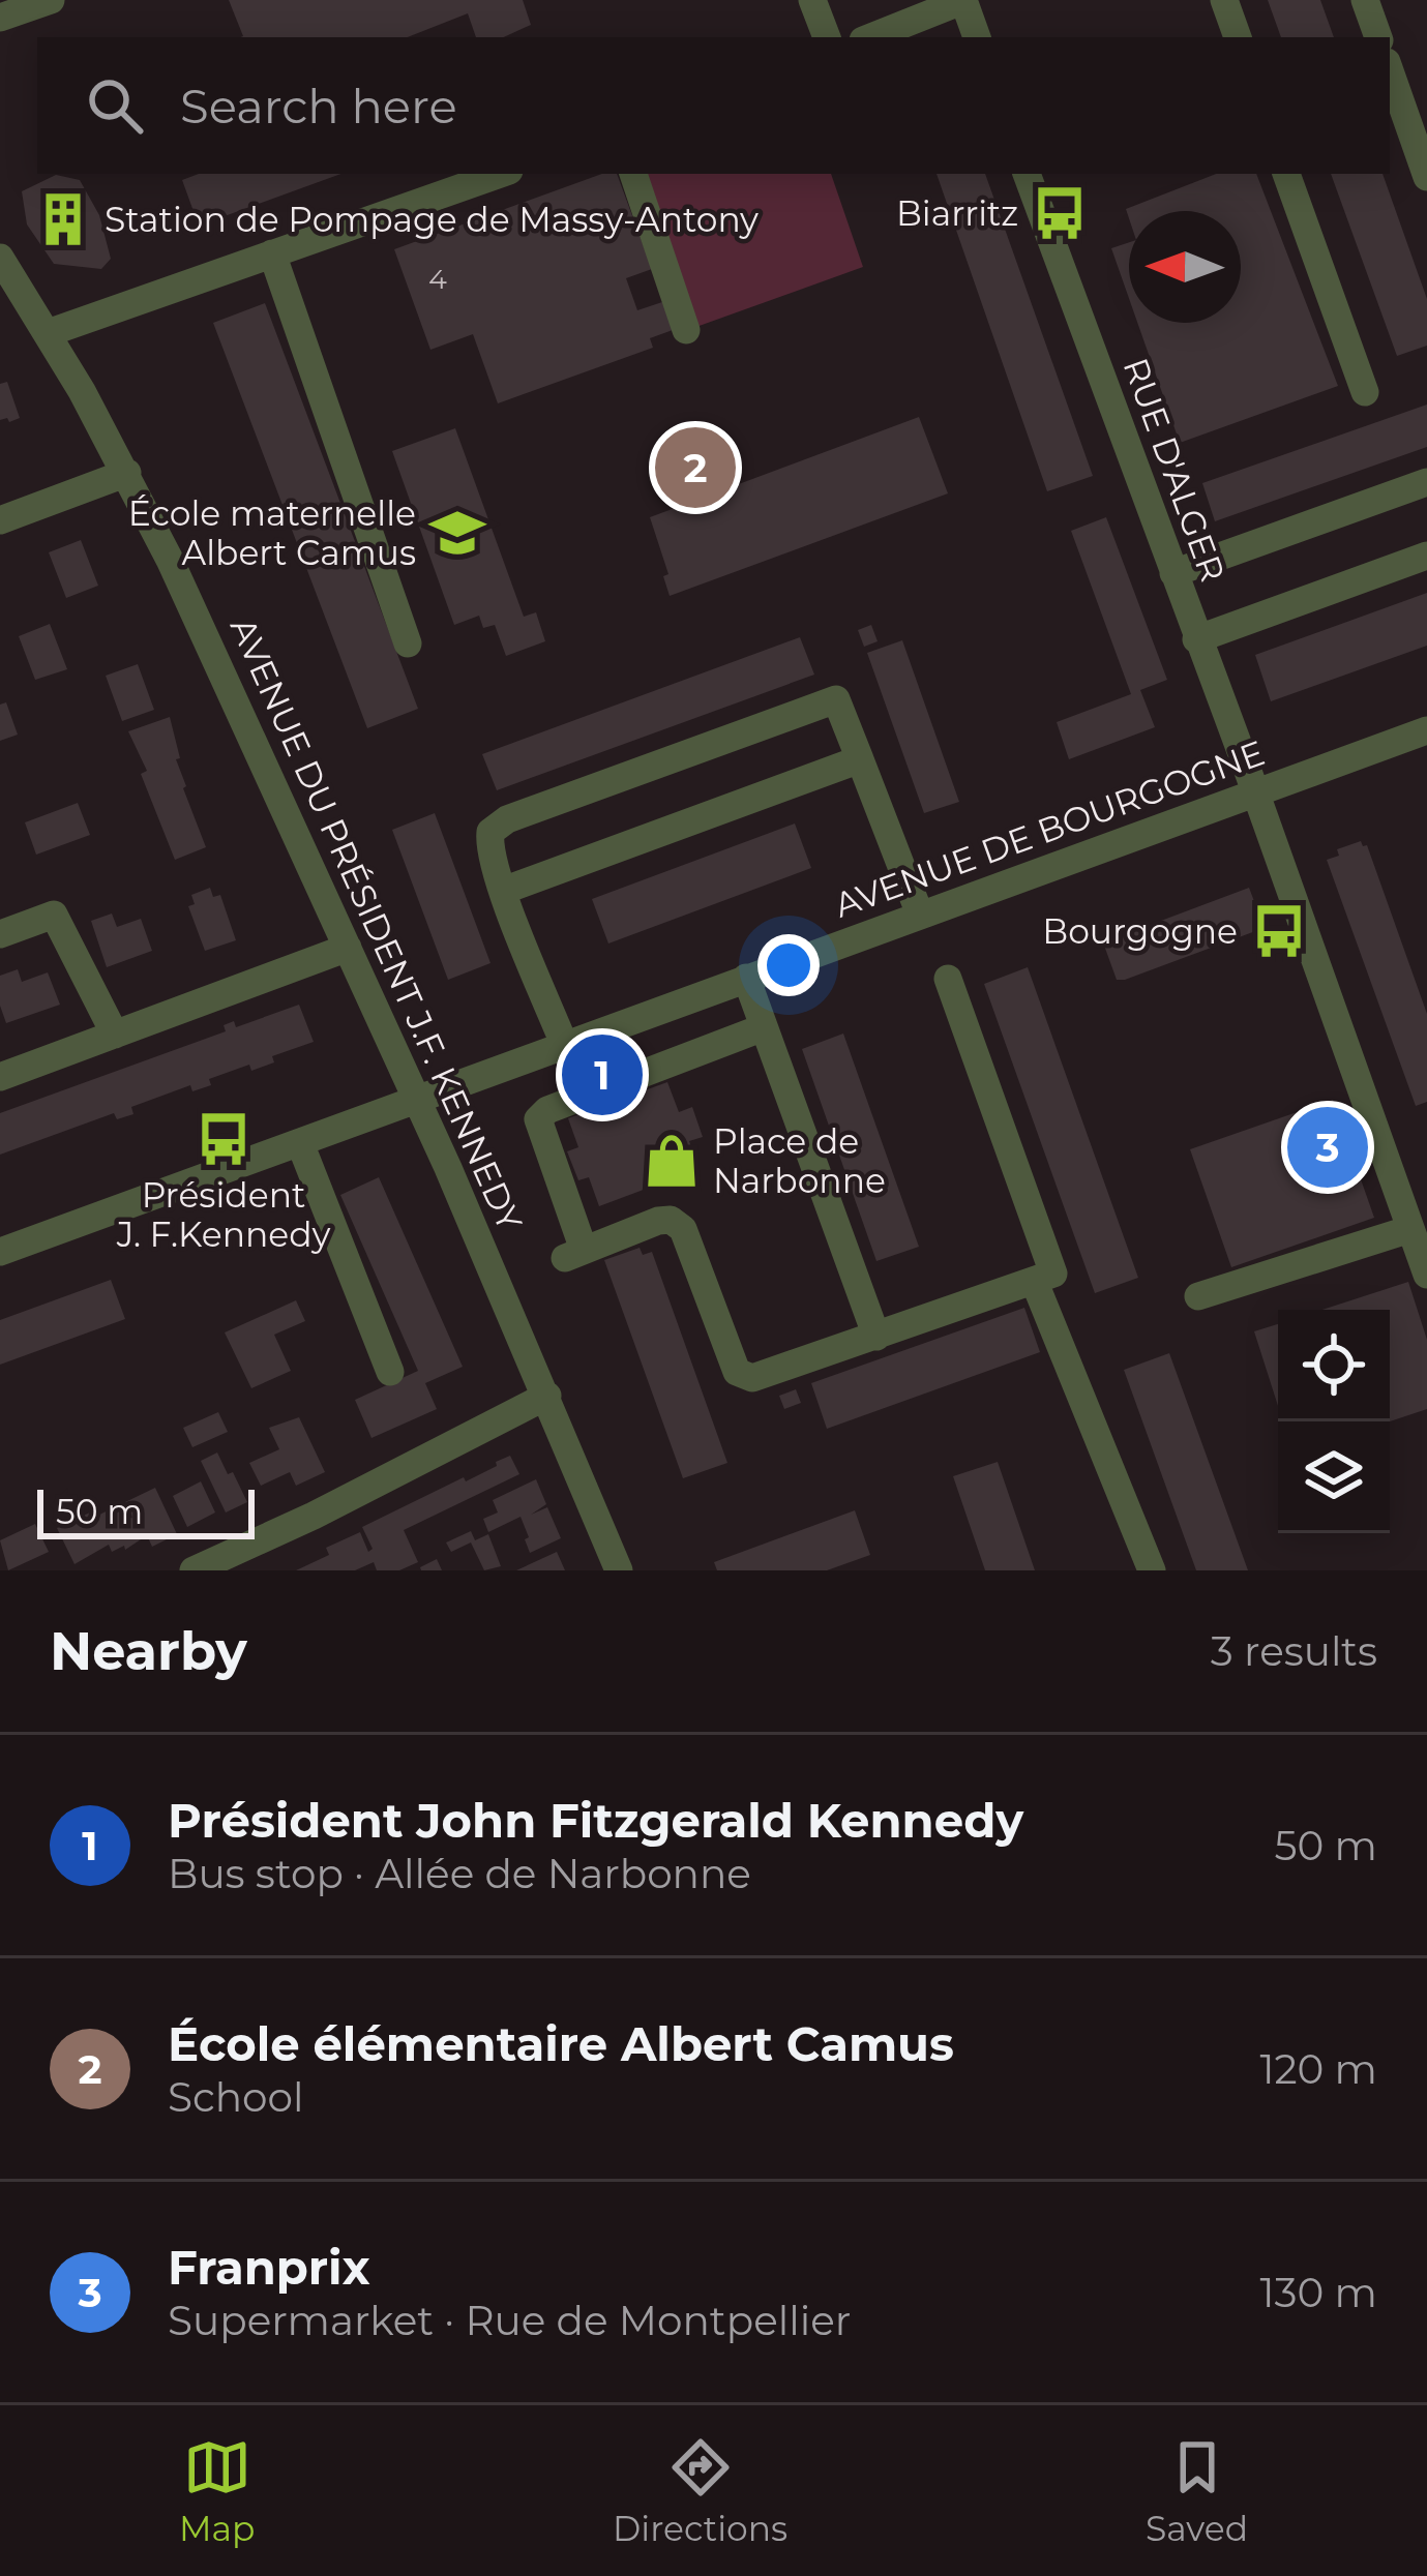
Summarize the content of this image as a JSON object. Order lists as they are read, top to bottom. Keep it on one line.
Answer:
{"streets":{"street":["RUE D'ALGER","AVENUE DE BOURGOGNE","AVENUE DU PRÉSIDENT J.F. KENNEDY"]},"crossings":[["RUE D'ALGER","AVENUE DE BOURGOGNE"],["AVENUE DE BOURGOGNE","AVENUE DU PRÉSIDENT J.F. KENNEDY"]],"places":{"bus stop":["Biarritz","Bourgogne","Président J. F.Kennedy"],"building":["Station de Pompage de Massy-Antony"],"school or university":["École maternelle Albert Camus"],"shop":["Place de Narbonne"]},"house_numbers":["4"],"scale_bar":"50 m","north":"left","page":{"search":"Search here","pins":["2","1","3"],"scale":"50 m","heading":["Nearby","3 results"],"list":[{"mark":"1","name":"Président John Fitzgerald Kennedy","note":"Bus stop · Allée de Narbonne","value":"50 m"},{"mark":"2","name":"École élémentaire Albert Camus","note":"School","value":"120 m"},{"mark":"3","name":"Franprix","note":"Supermarket · Rue de Montpellier","value":"130 m"}],"nav":["Map","Directions","Saved"]}}
